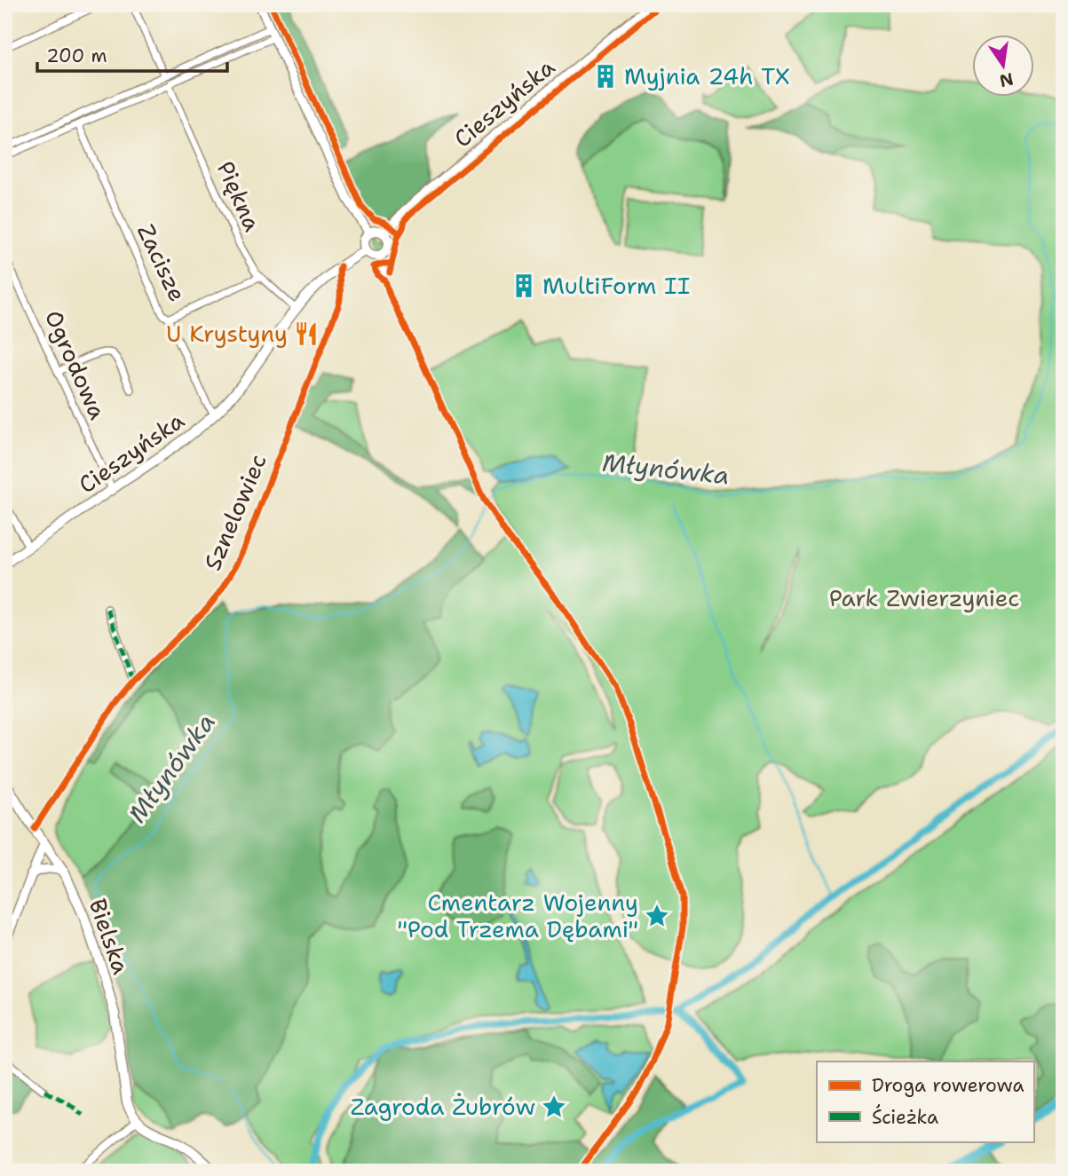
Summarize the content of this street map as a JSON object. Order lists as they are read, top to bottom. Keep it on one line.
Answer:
{"streets":{"main road":["Cieszyńska","Bielska"],"street":["Piękna","Zacisze","Ogrodowa","Sznelowiec"]},"crossings":[["Cieszyńska","Piękna"],["Cieszyńska","Zacisze"],["Cieszyńska","Ogrodowa"],["Cieszyńska","Sznelowiec"],["Sznelowiec","Bielska"]],"water":["Młynówka"],"parks":["Park Zwierzyniec"],"places":{"building":["Myjnia 24h TX","MultiForm II"],"restaurant":["U Krystyny"],"place":["Cmentarz Wojenny \"Pod Trzema Dębami\"","Zagroda Żubrów"]},"legend":["Droga rowerowa","Ścieżka"],"scale_bar":"200 m","north":"bottom"}
